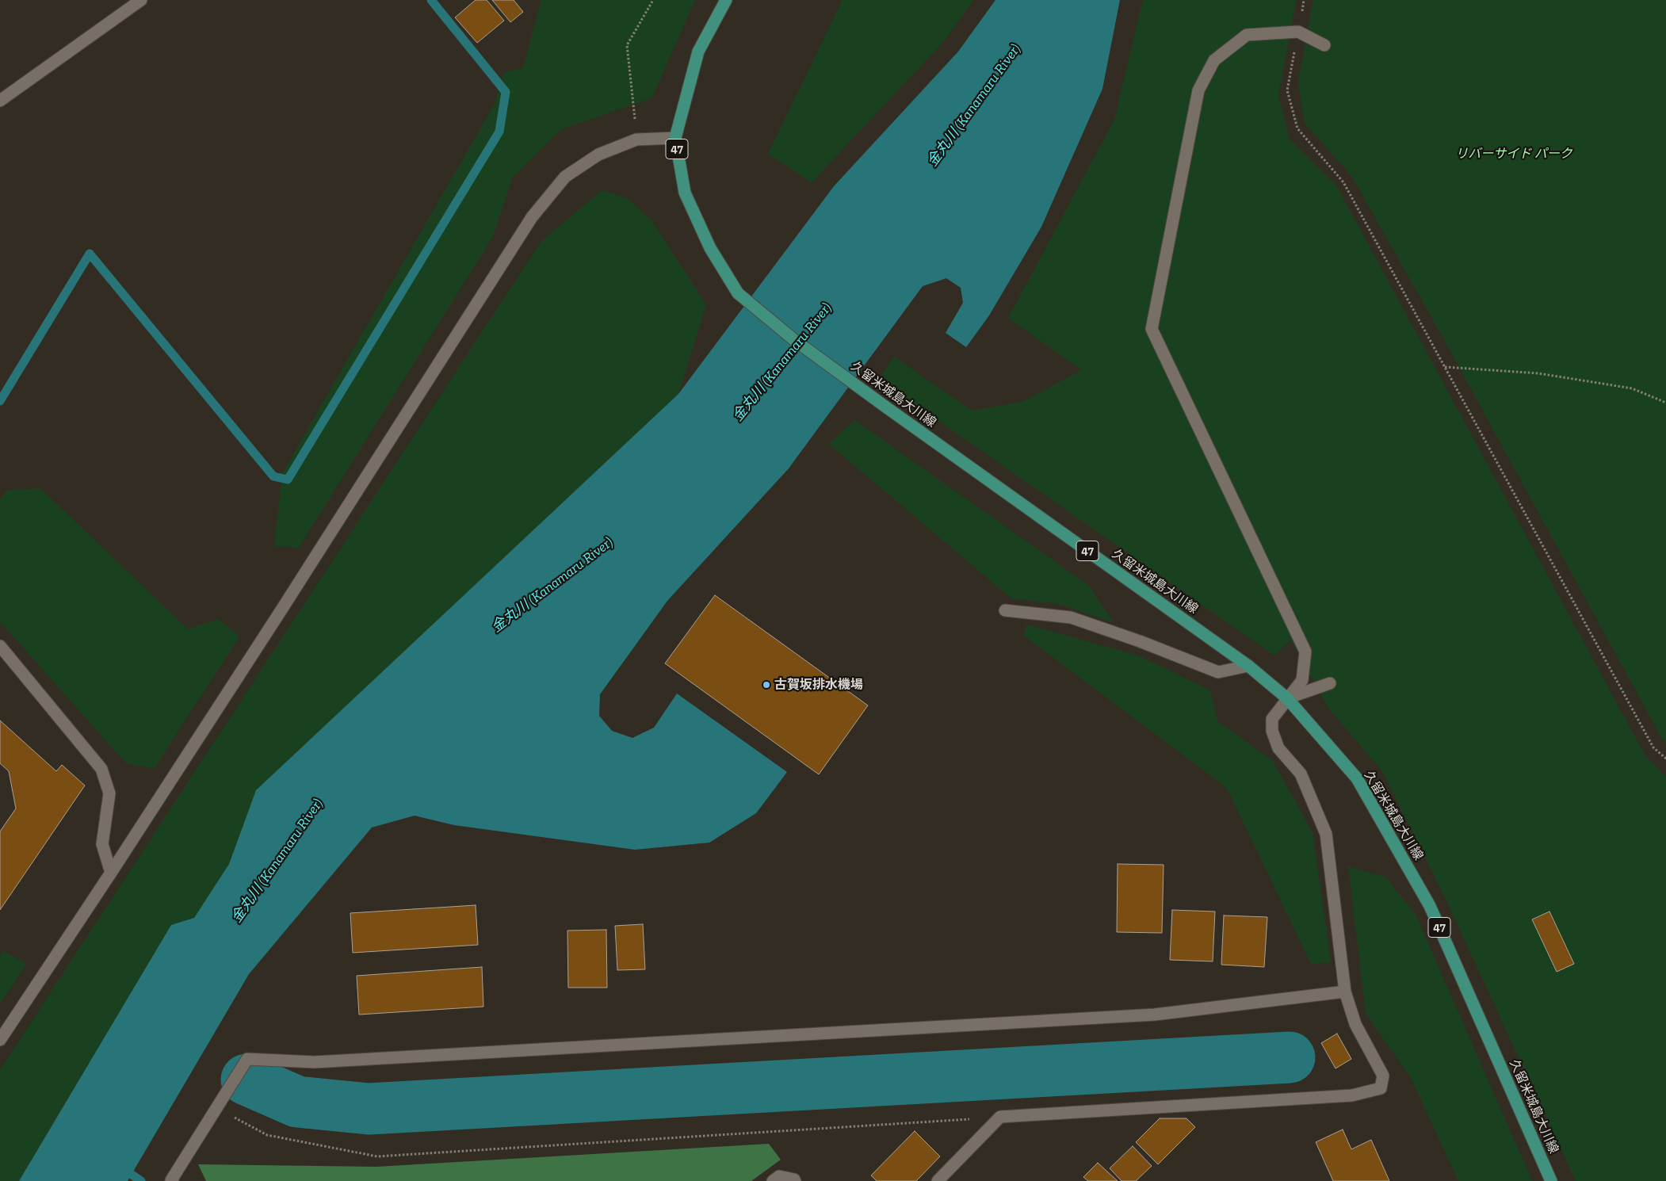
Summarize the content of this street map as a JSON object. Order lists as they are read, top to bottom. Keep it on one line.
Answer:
{"streets":{"main road":["47","久留米城島大川線"]},"water":["金丸川 (Kanamaru River)"],"parks":["リバーサイド パーク"],"places":["古賀坂排水機場"]}
